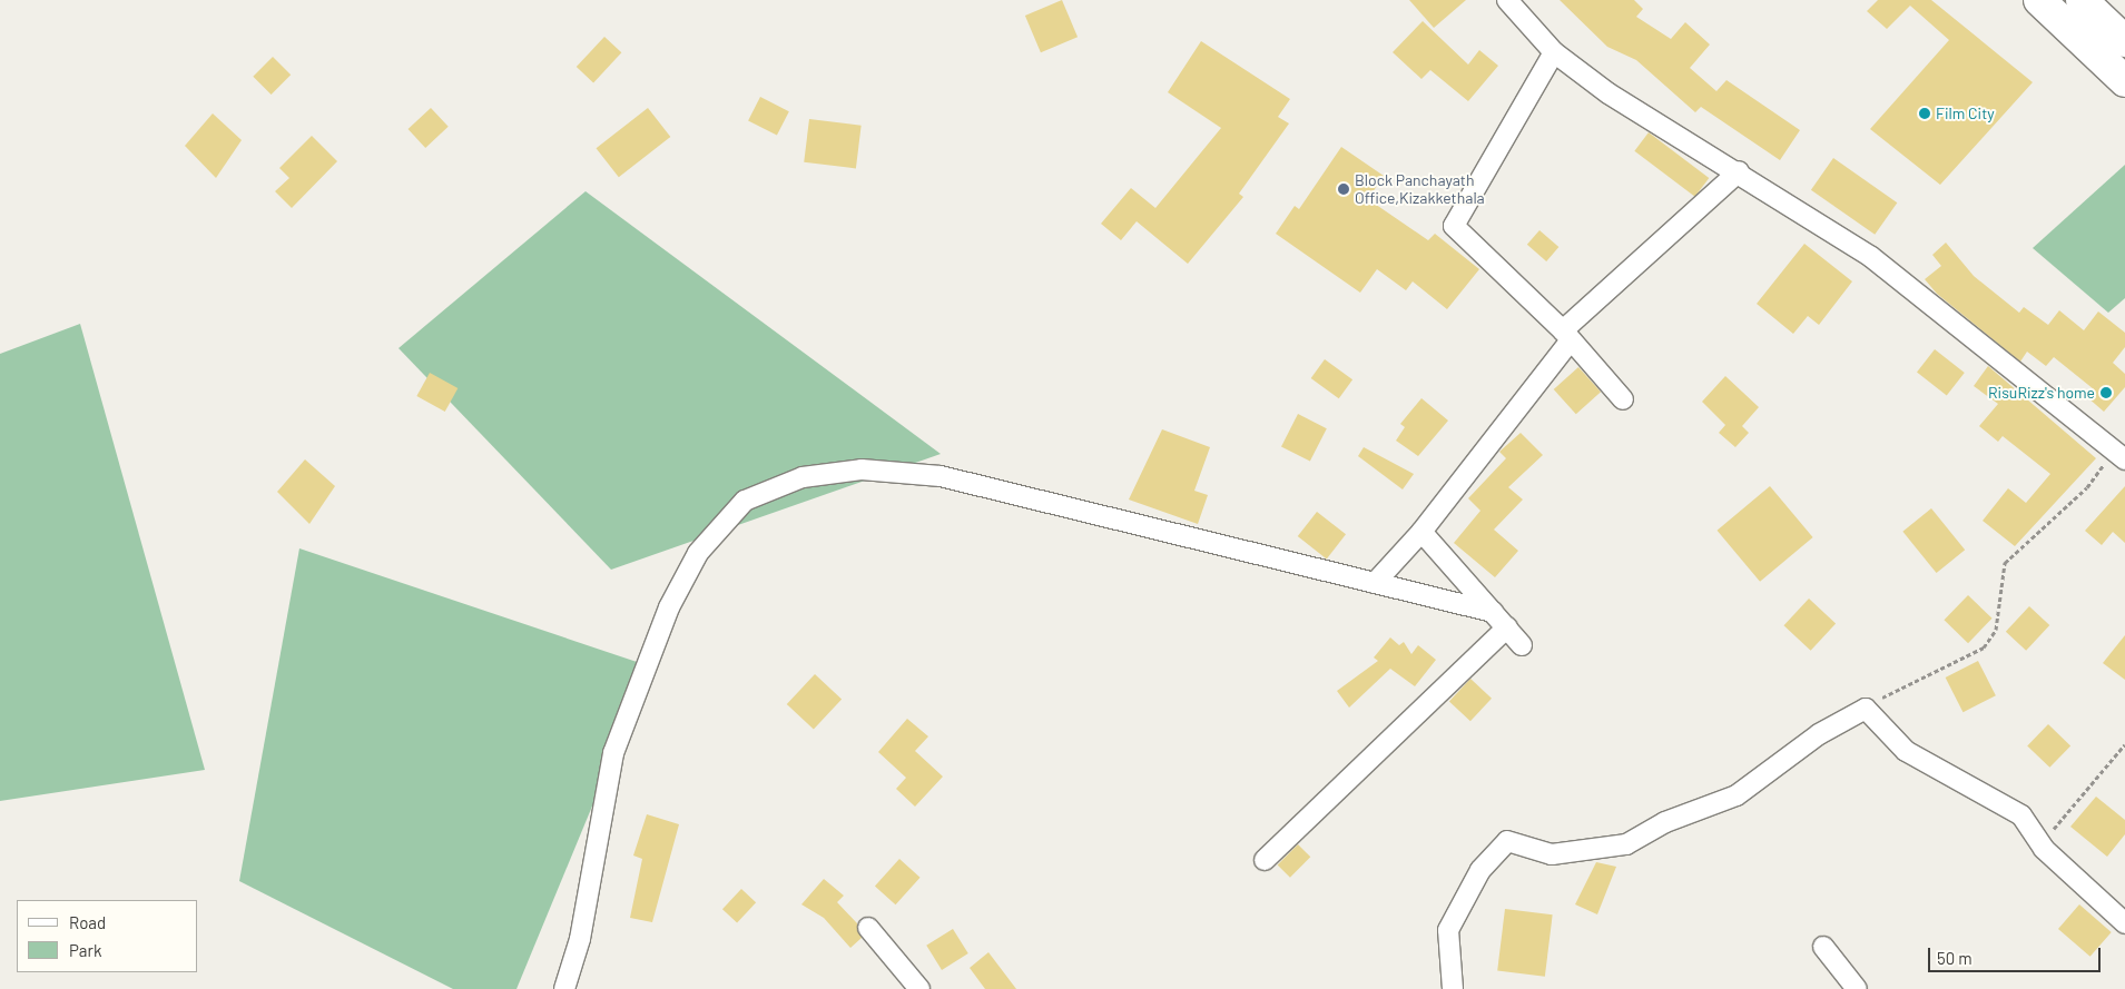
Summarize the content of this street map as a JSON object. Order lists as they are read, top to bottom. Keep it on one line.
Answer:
{"places":["Film City","Block Panchayath Office,Kizakkethala","RisuRizz's home"],"legend":["Road","Park"],"scale_bar":"50 m"}
